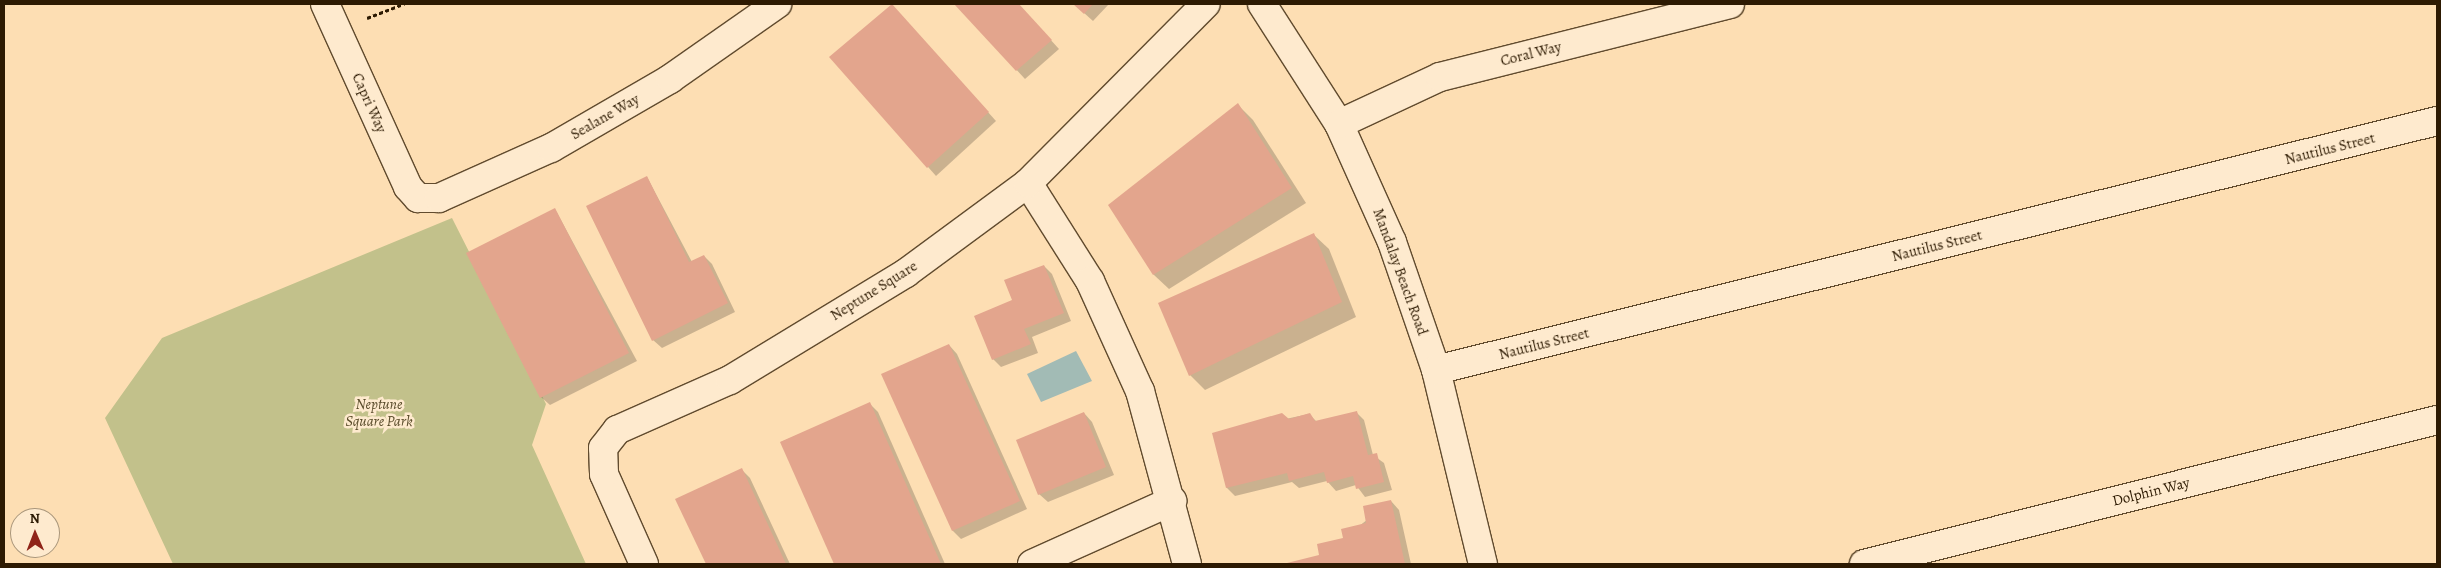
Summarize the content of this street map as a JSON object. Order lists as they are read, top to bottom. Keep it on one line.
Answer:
{"streets":{"street":["Coral Way","Capri Way","Sealane Way","Nautilus Street","Mandalay Beach Road","Neptune Square","Dolphin Way"]},"crossings":[["Coral Way","Mandalay Beach Road"],["Capri Way","Sealane Way"],["Nautilus Street","Mandalay Beach Road"]],"parks":["Neptune Square Park"],"north":"top"}
